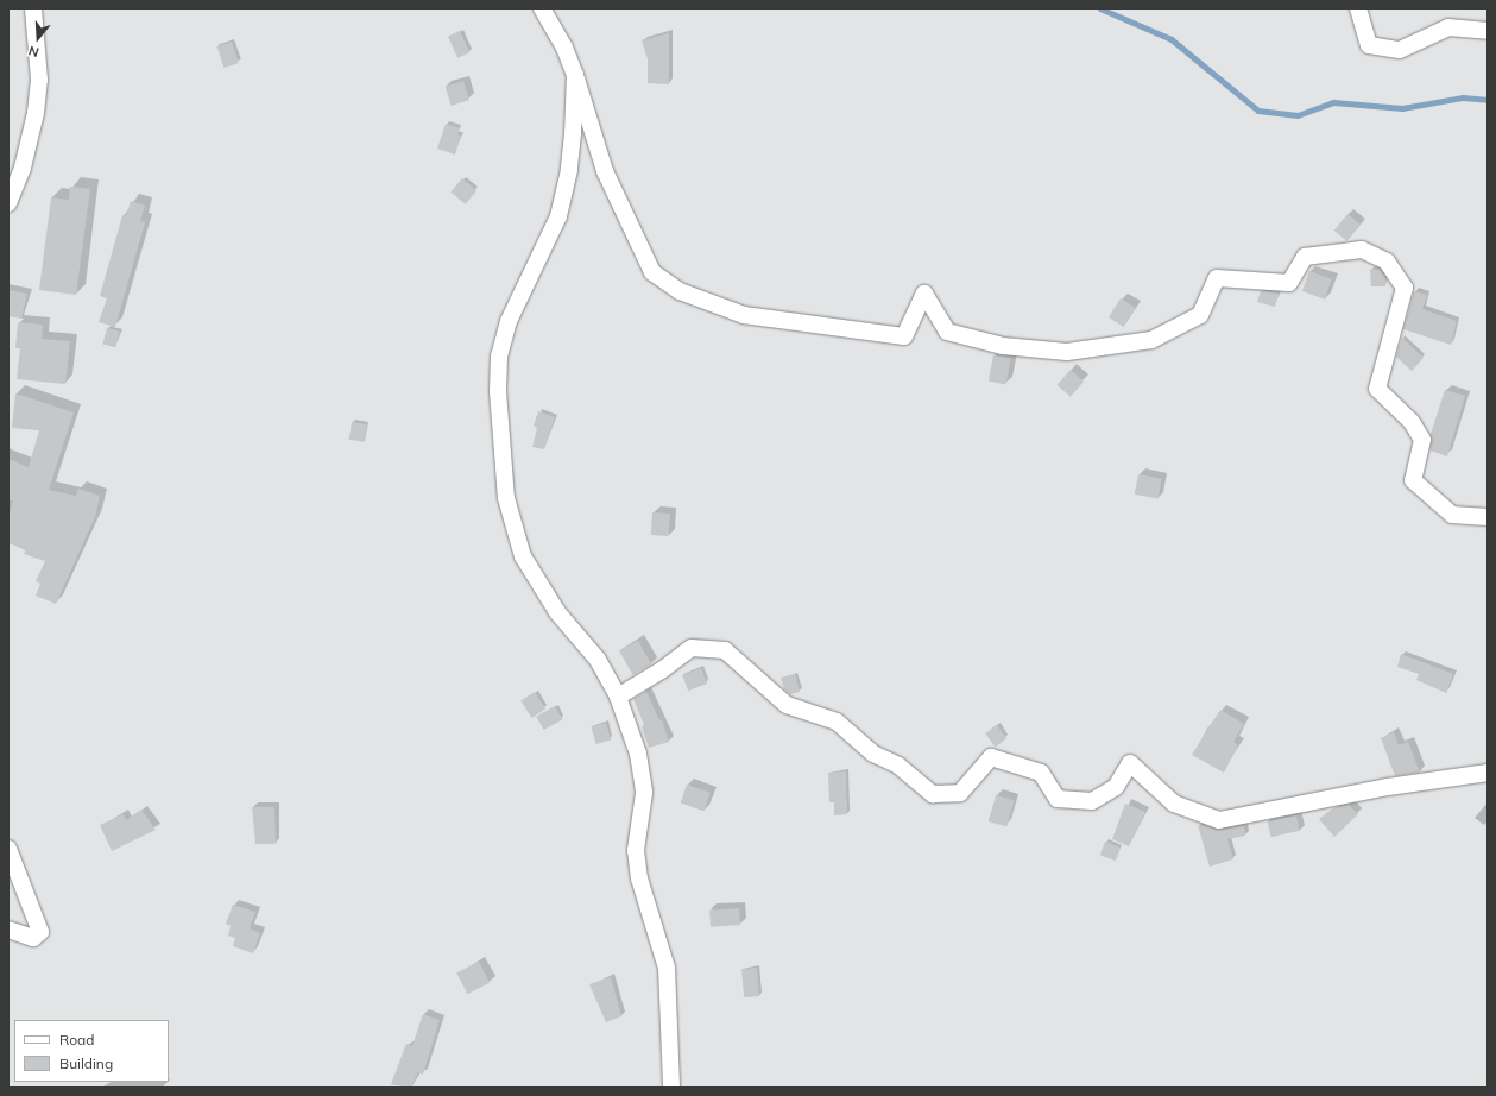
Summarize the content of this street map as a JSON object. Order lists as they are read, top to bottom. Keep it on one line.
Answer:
{"legend":["Road","Building"],"north":"bottom"}
